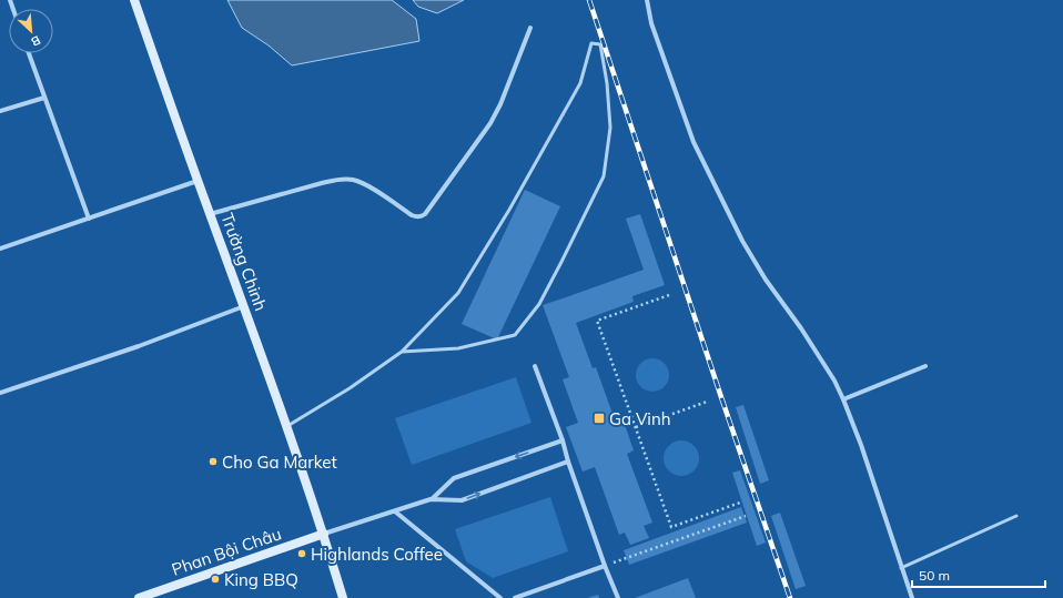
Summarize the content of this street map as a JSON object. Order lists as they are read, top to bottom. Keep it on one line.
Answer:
{"streets":{"main road":["Trường Chinh","Phan Bội Châu"]},"crossings":[["Trường Chinh","Phan Bội Châu"]],"places":{"transit":["Ga Vinh"],"other":["Cho Ga Market","Highlands Coffee","King BBQ"]},"scale_bar":"50 m","north":"bottom right"}
